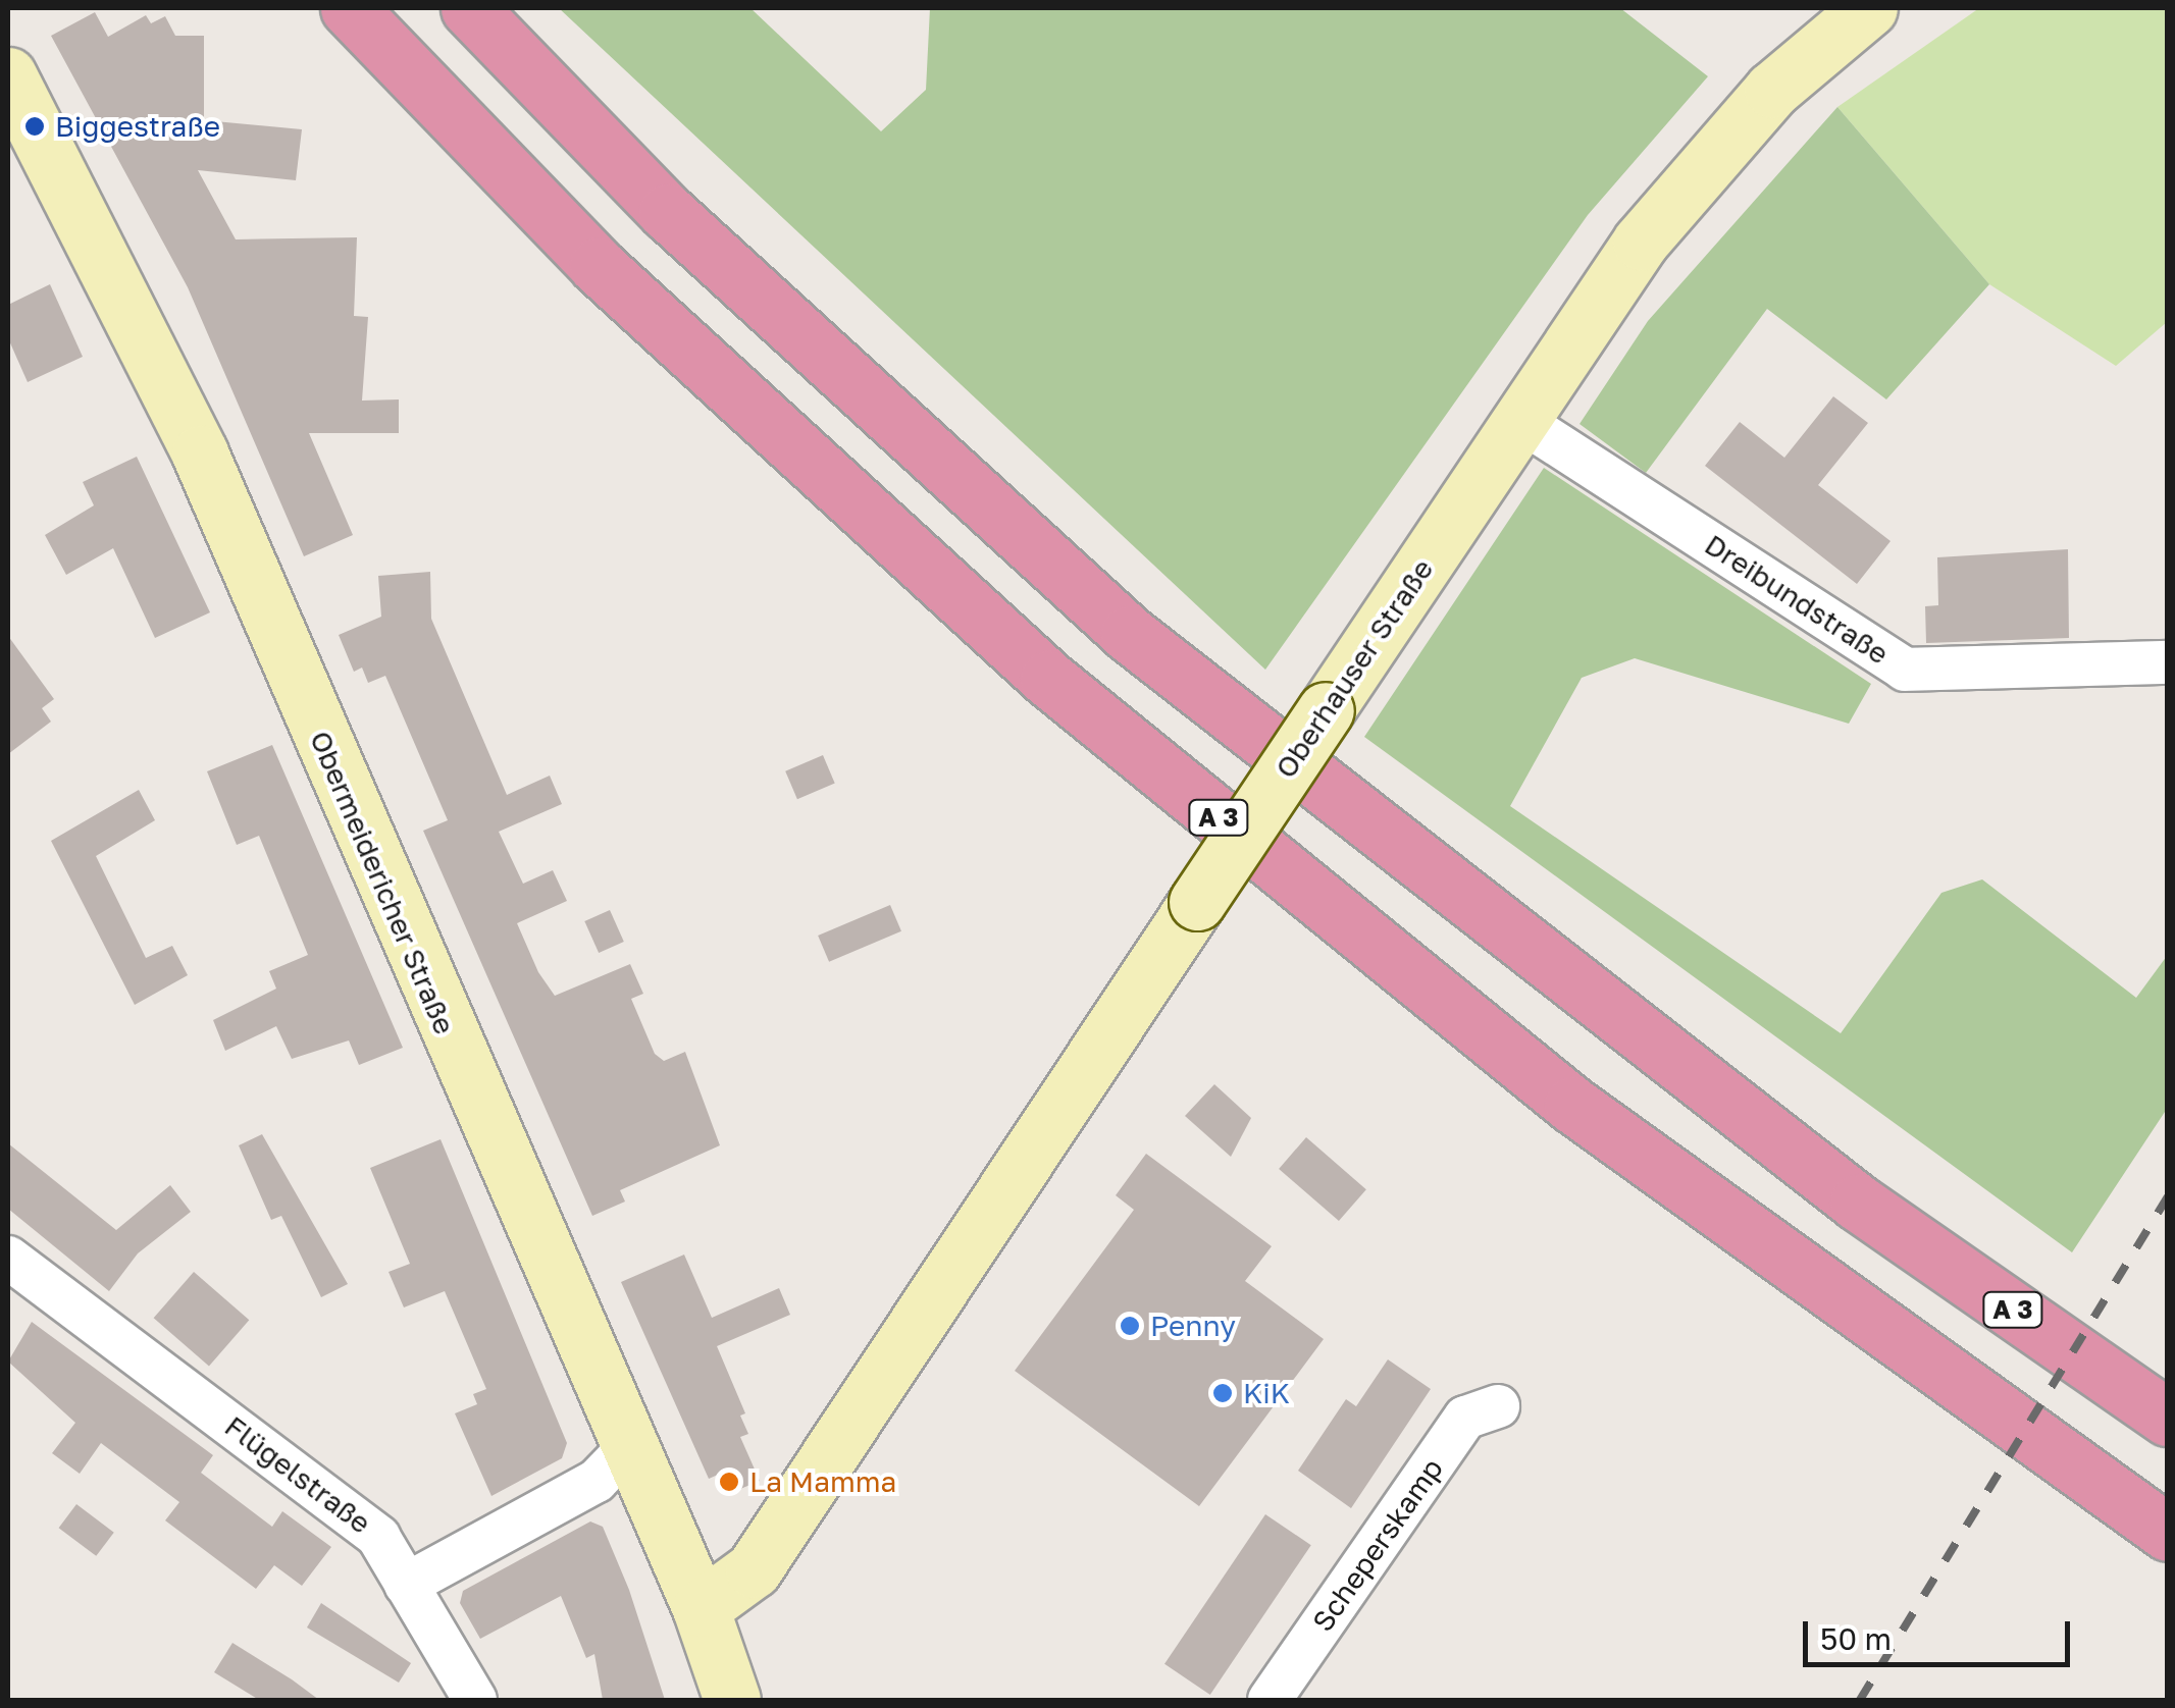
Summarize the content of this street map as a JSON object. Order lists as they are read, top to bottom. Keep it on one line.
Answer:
{"streets":{"highway":["A 3"],"street":["Dreibundstraße","Oberhauser Straße","Obermeidericher Straße","Flügelstraße","Scheperskamp"]},"crossings":[["Dreibundstraße","Oberhauser Straße"],["Oberhauser Straße","Obermeidericher Straße"]],"places":["Biggestraße","Penny","KiK","La Mamma"],"scale_bar":"50 m"}
